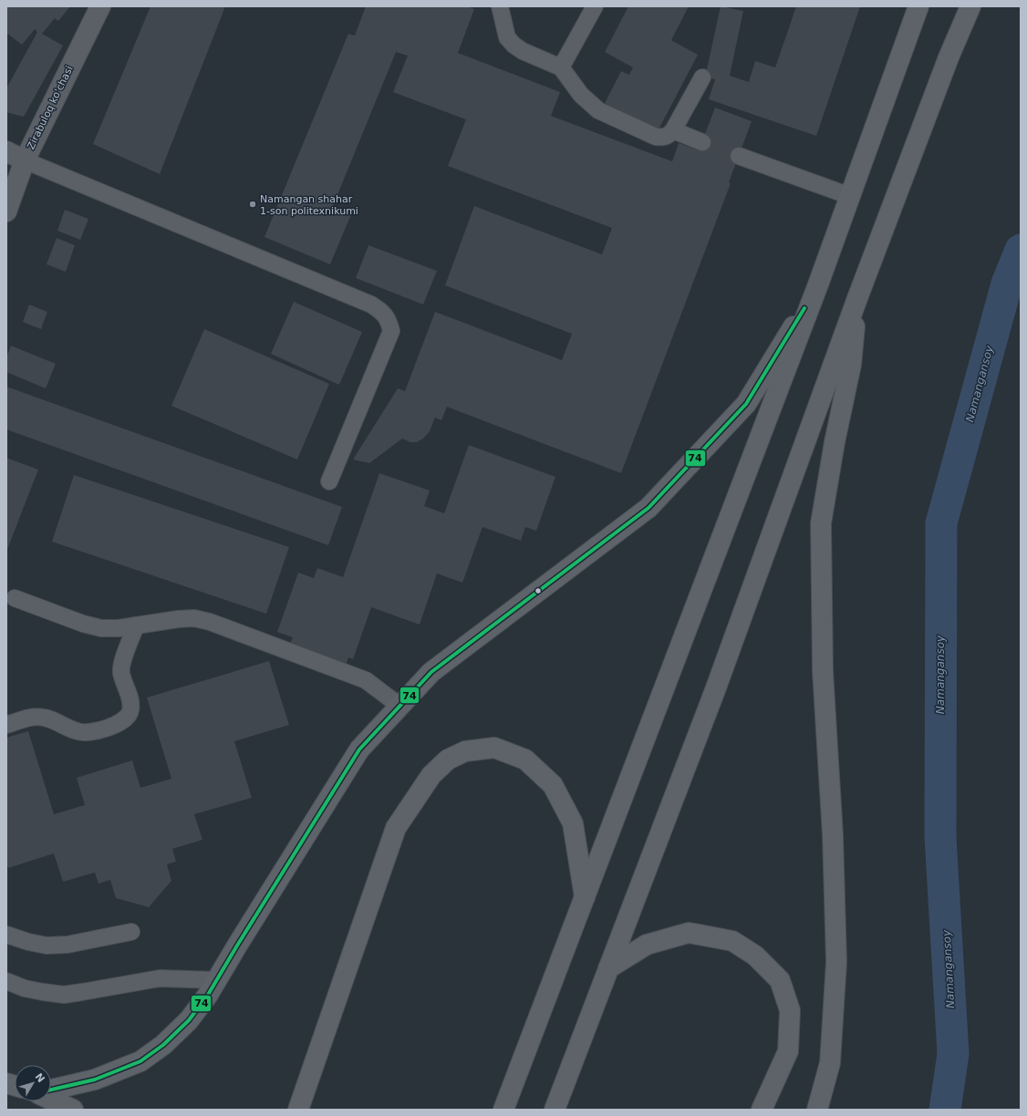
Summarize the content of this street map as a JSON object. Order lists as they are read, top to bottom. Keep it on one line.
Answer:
{"streets":{"street":["Zirabuloq ko'chasi"]},"water":["Namangansoy"],"places":["Namangan shahar 1-son politexnikumi"],"lines":["transit line 74"],"north":"top right"}
